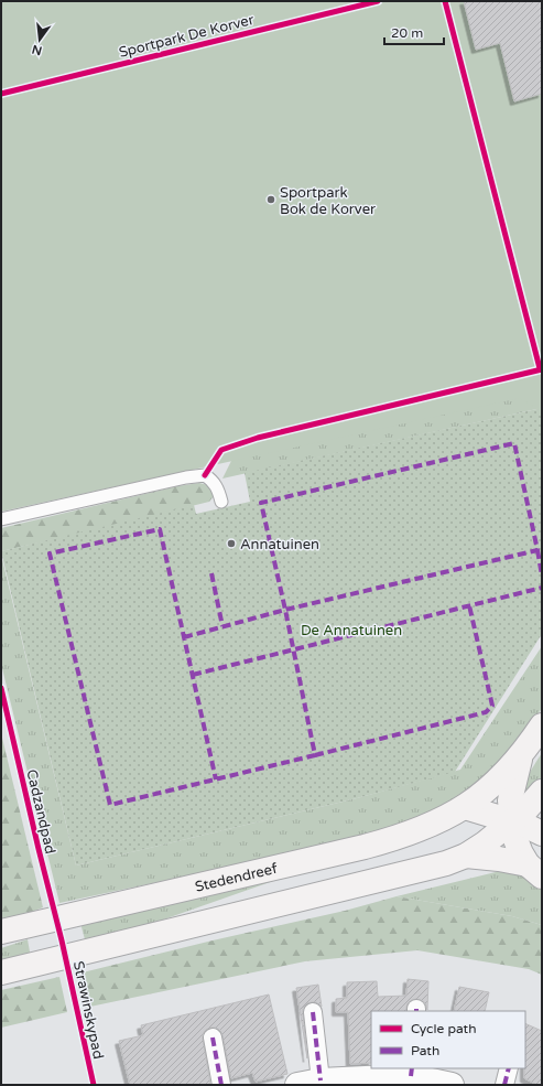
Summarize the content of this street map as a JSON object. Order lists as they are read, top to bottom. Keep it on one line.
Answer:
{"streets":{"main road":["Stedendreef"],"cycle path":["Sportpark De Korver","Cadzandpad"]},"parks":["De Annatuinen"],"places":["Sportpark Bok de Korver","Annatuinen"],"legend":["Cycle path","Path"],"scale_bar":"20 m","north":"bottom"}
